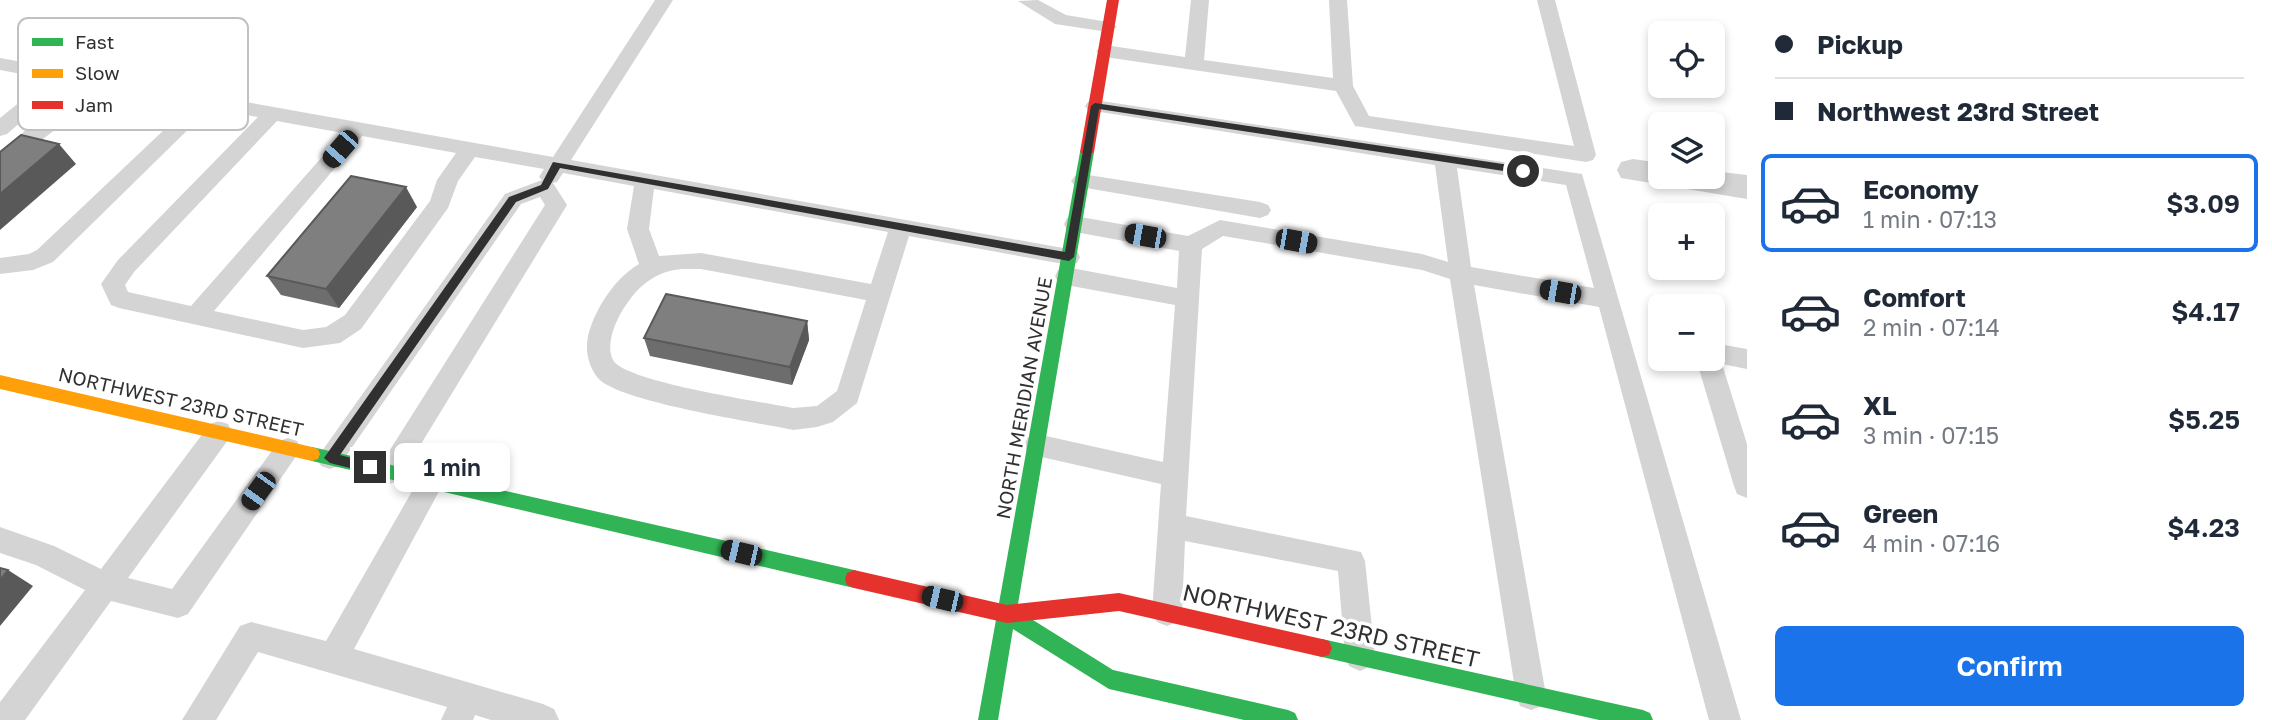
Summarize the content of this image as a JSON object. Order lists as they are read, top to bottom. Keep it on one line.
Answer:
{"streets":{"main road":["NORTH MERIDIAN AVENUE","NORTHWEST 23RD STREET"]},"crossings":[["NORTH MERIDIAN AVENUE","NORTHWEST 23RD STREET"]],"legend":["Fast","Slow","Jam"],"page":{"banner":["Pickup","Northwest 23rd Street"],"map_buttons":["+","−"],"list":[{"name":"Economy","note":"1 min · 07:13","value":"$3.09"},{"name":"Comfort","note":"2 min · 07:14","value":"$4.17"},{"name":"XL","note":"3 min · 07:15","value":"$5.25"},{"name":"Green","note":"4 min · 07:16","value":"$4.23"}],"bubble":"1 min","buttons":"Confirm"}}
